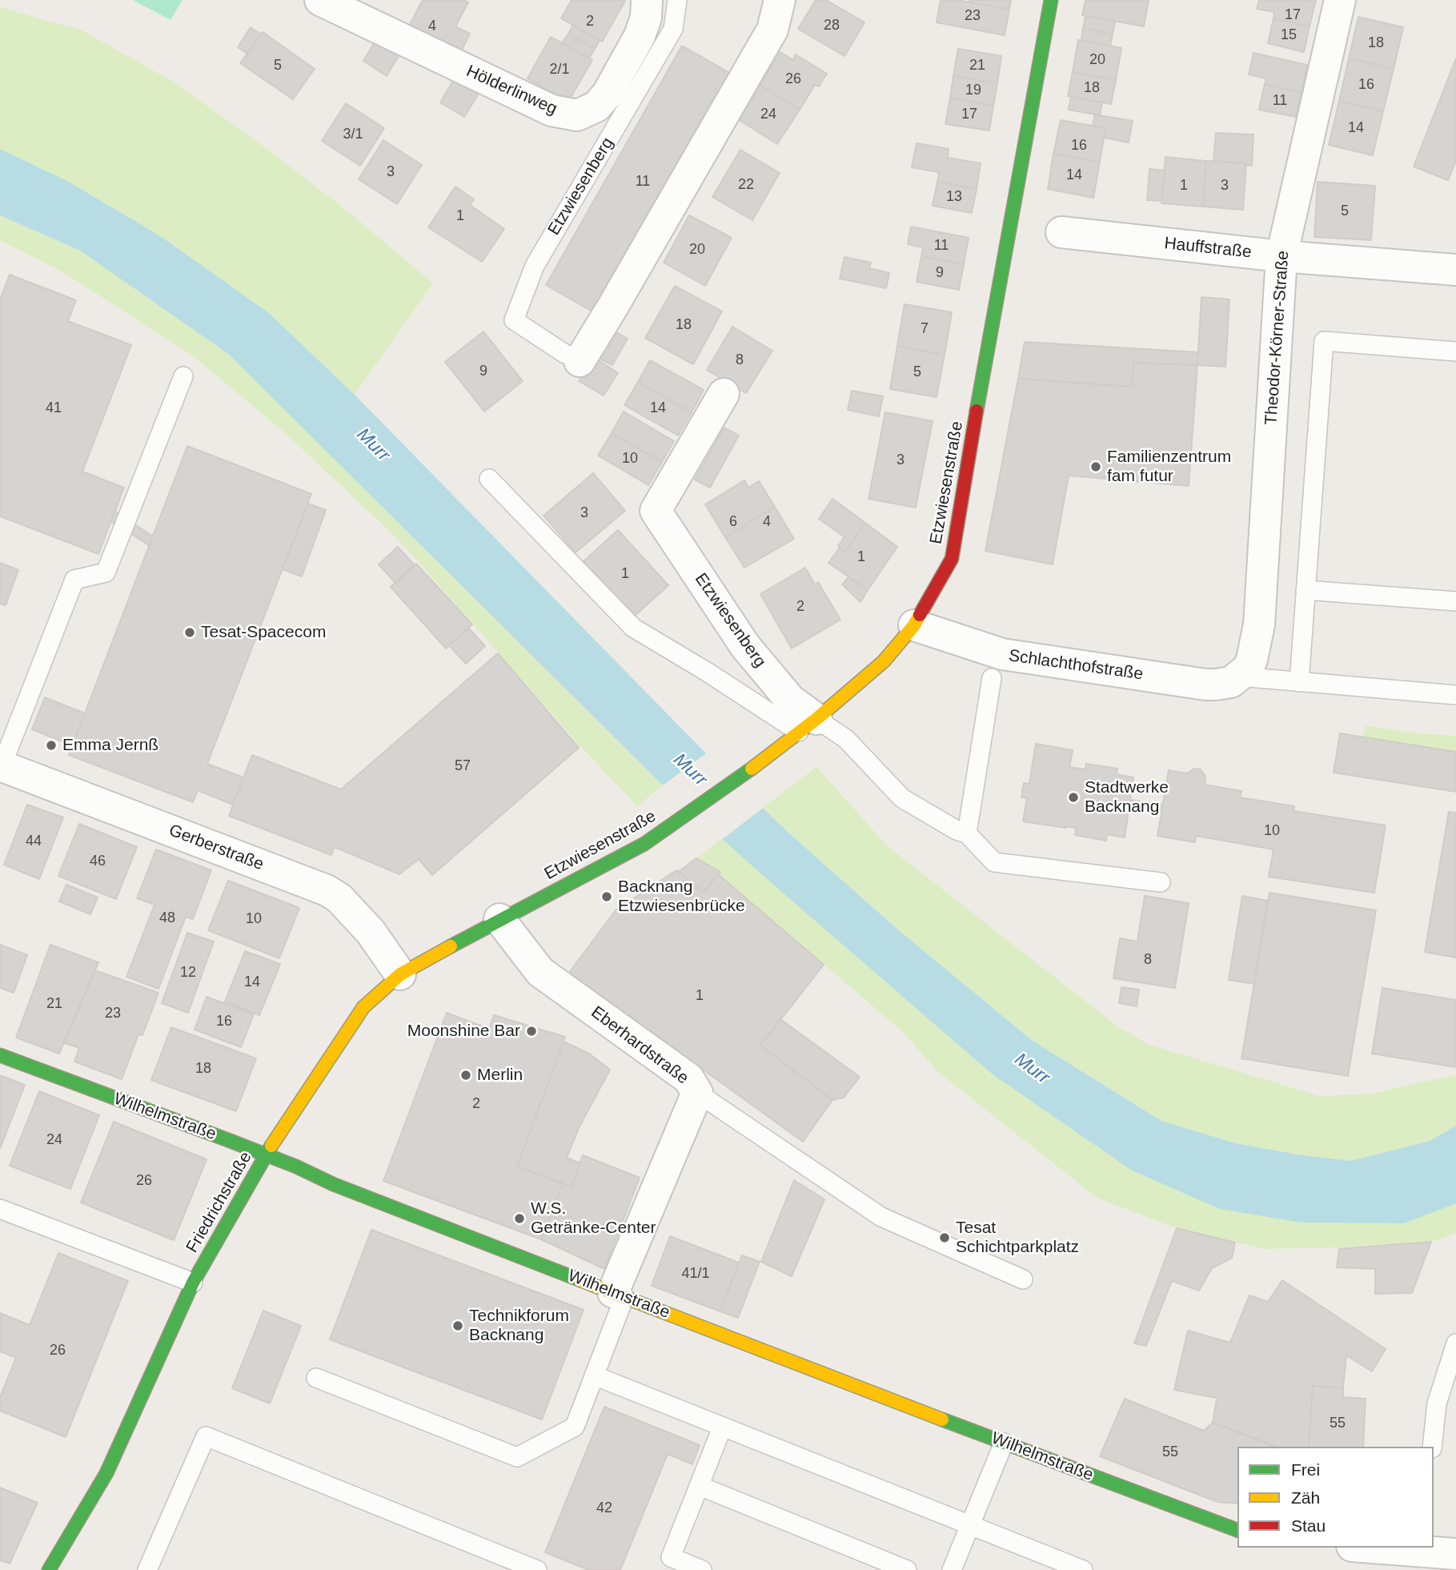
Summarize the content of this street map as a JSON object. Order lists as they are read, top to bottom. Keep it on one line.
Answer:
{"streets":{"street":["Hölderlinweg","Etzwiesenberg","Hauffstraße","Theodor-Körner-Straße","Etzwiesenstraße","Schlachthofstraße","Gerberstraße","Eberhardstraße","Wilhelmstraße","Friedrichstraße"]},"crossings":[["Etzwiesenberg","Etzwiesenstraße"],["Hauffstraße","Theodor-Körner-Straße"],["Theodor-Körner-Straße","Schlachthofstraße"],["Etzwiesenstraße","Schlachthofstraße"],["Etzwiesenstraße","Eberhardstraße"],["Etzwiesenstraße","Friedrichstraße"],["Gerberstraße","Friedrichstraße"],["Eberhardstraße","Wilhelmstraße"],["Eberhardstraße","Friedrichstraße"],["Wilhelmstraße","Friedrichstraße"]],"water":["Murr"],"places":["Familienzentrum fam futur","Tesat-Spacecom","Emma Jernß","Stadtwerke Backnang","Backnang Etzwiesenbrücke","Moonshine Bar","Merlin","W.S. Getränke-Center","Tesat Schichtparkplatz","Technikforum Backnang"],"house_numbers":["17","23","2","28","4","15","18","20","5","21","2/1","26","16","18","19","11","24","17","14","3/1","16","3","14","11","22","1","3","13","5","1","11","20","9","18","7","8","9","5","41","14","10","3","3","6","4","1","1","2","57","10","44","46","48","10","8","12","14","1","21","23","16","18","2","24","26","41/1","26","55","55","42"],"legend":["Frei","Zäh","Stau"]}
